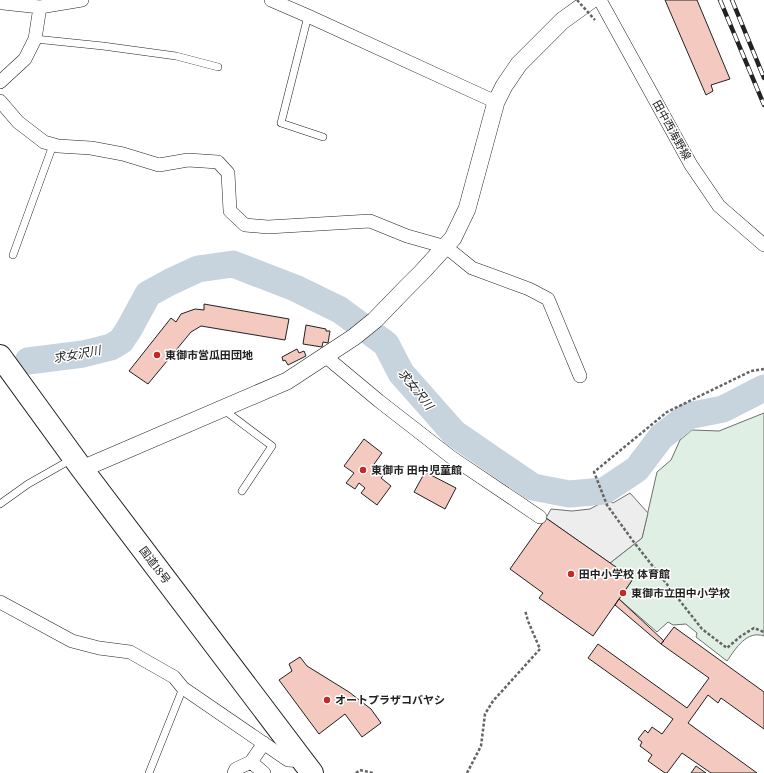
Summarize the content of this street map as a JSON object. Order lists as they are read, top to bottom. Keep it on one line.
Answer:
{"streets":{"highway":["国道18号"],"street":["田中西海野線"]},"water":["求女沢川"],"places":["東御市営瓜田団地","東御市 田中児童館","田中小学校 体育館","東御市立田中小学校","オートプラザコバヤシ"]}
